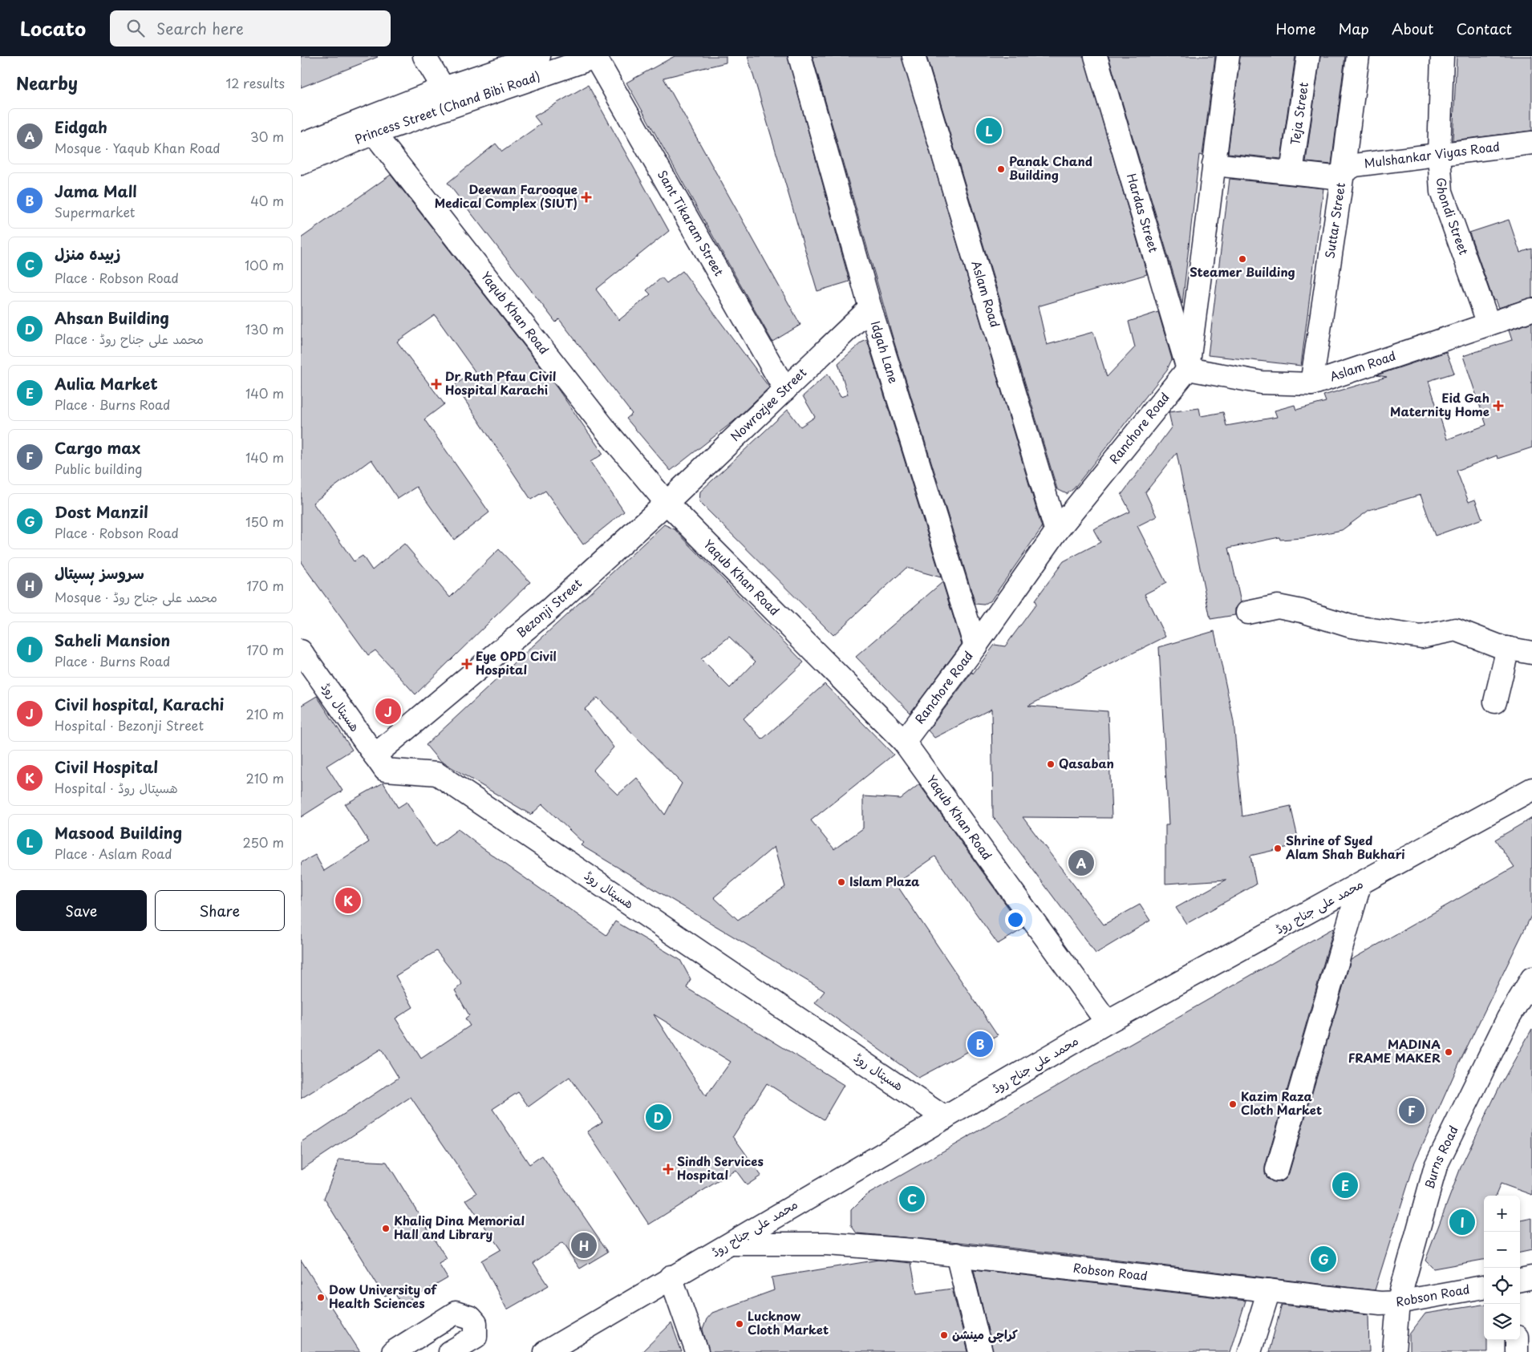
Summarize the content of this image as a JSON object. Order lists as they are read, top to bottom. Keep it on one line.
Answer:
{"streets":{"main road":["Princess Street (Chand Bibi Road)","Teja Street","Mulshankar Viyas Road","Hardas Street","Ghondi Street","Suttar Street","Sant Tikaram Street","Aslam Road","Yaqub Khan Road","Idgah Lane","Nowrozjee Street","Ranchore Road","Bezonji Street","ھسپتال روڈ","محمد علی جناح روڈ","Burns Road","Robson Road"]},"crossings":[["Princess Street (Chand Bibi Road)","Sant Tikaram Street"],["Princess Street (Chand Bibi Road)","Yaqub Khan Road"],["Teja Street","Mulshankar Viyas Road"],["Mulshankar Viyas Road","Ghondi Street"],["Mulshankar Viyas Road","Suttar Street"],["Hardas Street","Aslam Road"],["Hardas Street","Ranchore Road"],["Ghondi Street","Aslam Road"],["Suttar Street","Aslam Road"],["Sant Tikaram Street","Nowrozjee Street"],["Aslam Road","Ranchore Road"],["Yaqub Khan Road","Nowrozjee Street"],["Yaqub Khan Road","Ranchore Road"],["Yaqub Khan Road","Bezonji Street"],["Yaqub Khan Road","محمد علی جناح روڈ"],["Idgah Lane","Nowrozjee Street"],["Idgah Lane","Ranchore Road"],["Nowrozjee Street","Bezonji Street"],["Bezonji Street","ھسپتال روڈ"],["ھسپتال روڈ","محمد علی جناح روڈ"],["محمد علی جناح روڈ","Robson Road"],["Burns Road","Robson Road"]],"places":{"other":["Panak Chand Building","Steamer Building","Qasaban","Shrine of Syed Alam Shah Bukhari","Islam Plaza","MADINA FRAME MAKER","Kazim Raza Cloth Market","Khaliq Dina Memorial Hall and Library","Dow University of Health Sciences","Lucknow Cloth Market","کراچی مینشن"],"health":["Deewan Farooque Medical Complex (SIUT)","Dr Ruth Pfau Civil Hospital Karachi","Eid Gah Maternity Home","Eye OPD Civil Hospital","Sindh Services Hospital"]},"page":{"header":"Locato","search":"Search here","nav":["Home","Map","About","Contact"],"heading":["Nearby","12 results"],"list":[{"mark":"A","name":"Eidgah","note":"Mosque · Yaqub Khan Road","value":"30 m"},{"mark":"B","name":"Jama Mall","note":"Supermarket","value":"40 m"},{"mark":"C","name":"زبیدہ منزل","note":"Place · Robson Road","value":"100 m"},{"mark":"D","name":"Ahsan Building","note":"Place · محمد علی جناح روڈ","value":"130 m"},{"mark":"E","name":"Aulia Market","note":"Place · Burns Road","value":"140 m"},{"mark":"F","name":"Cargo max","note":"Public building","value":"140 m"},{"mark":"G","name":"Dost Manzil","note":"Place · Robson Road","value":"150 m"},{"mark":"H","name":"سروسز ہسپتال","note":"Mosque · محمد علی جناح روڈ","value":"170 m"},{"mark":"I","name":"Saheli Mansion","note":"Place · Burns Road","value":"170 m"},{"mark":"J","name":"Civil hospital, Karachi","note":"Hospital · Bezonji Street","value":"210 m"},{"mark":"K","name":"Civil Hospital","note":"Hospital · ھسپتال روڈ","value":"210 m"},{"mark":"L","name":"Masood Building","note":"Place · Aslam Road","value":"250 m"}],"pins":["L","J","A","K","B","F","D","E","C","I","H","G"],"buttons":["Save","Share"],"map_buttons":["+","−"]}}
